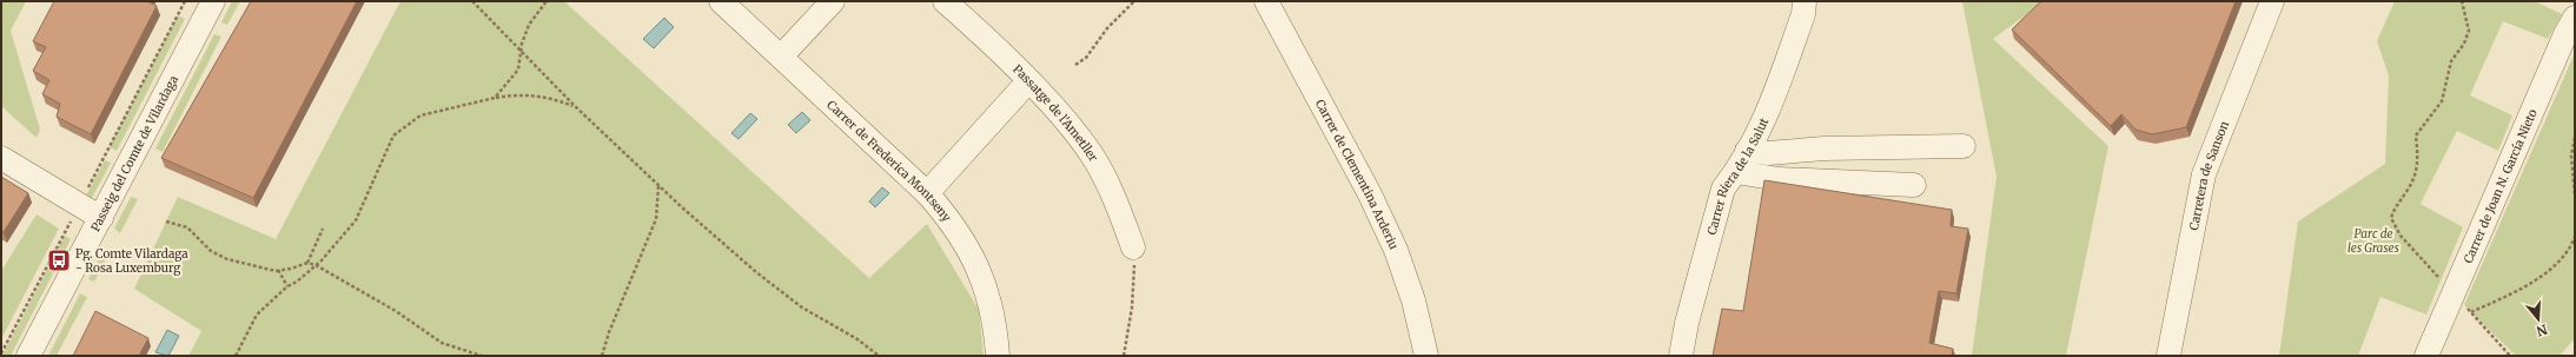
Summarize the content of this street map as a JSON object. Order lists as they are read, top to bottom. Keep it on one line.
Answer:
{"streets":{"street":["Passatge de l'Ametller","Passeig del Comte de Vilardaga","Carrer de Frederica Montseny","Carrer de Clementina Arderiu","Carretera de Sanson","Carrer Riera de la Salut","Carrer de Joan N. García Nieto"]},"parks":["Parc de les Grases"],"places":{"bus stop":["Pg. Comte Vilardaga - Rosa Luxemburg"]},"north":"bottom"}
